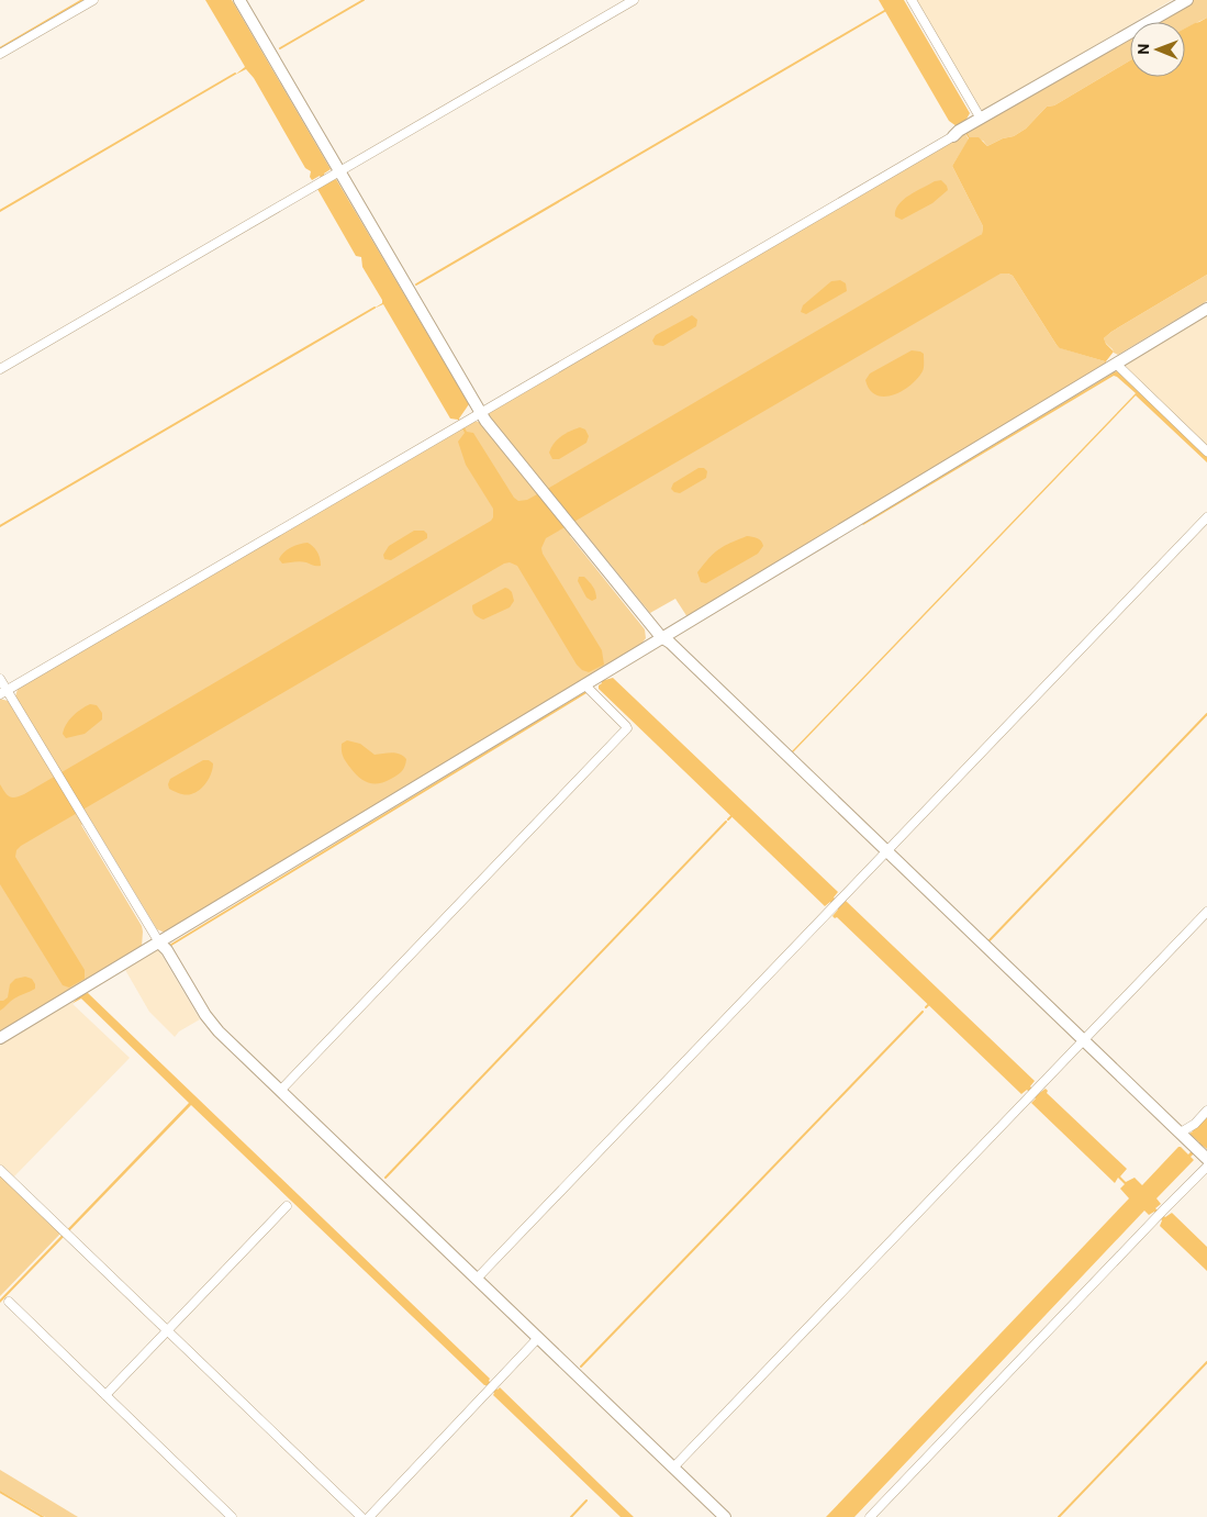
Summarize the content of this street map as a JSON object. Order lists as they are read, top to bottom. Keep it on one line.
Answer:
{"north":"left"}
